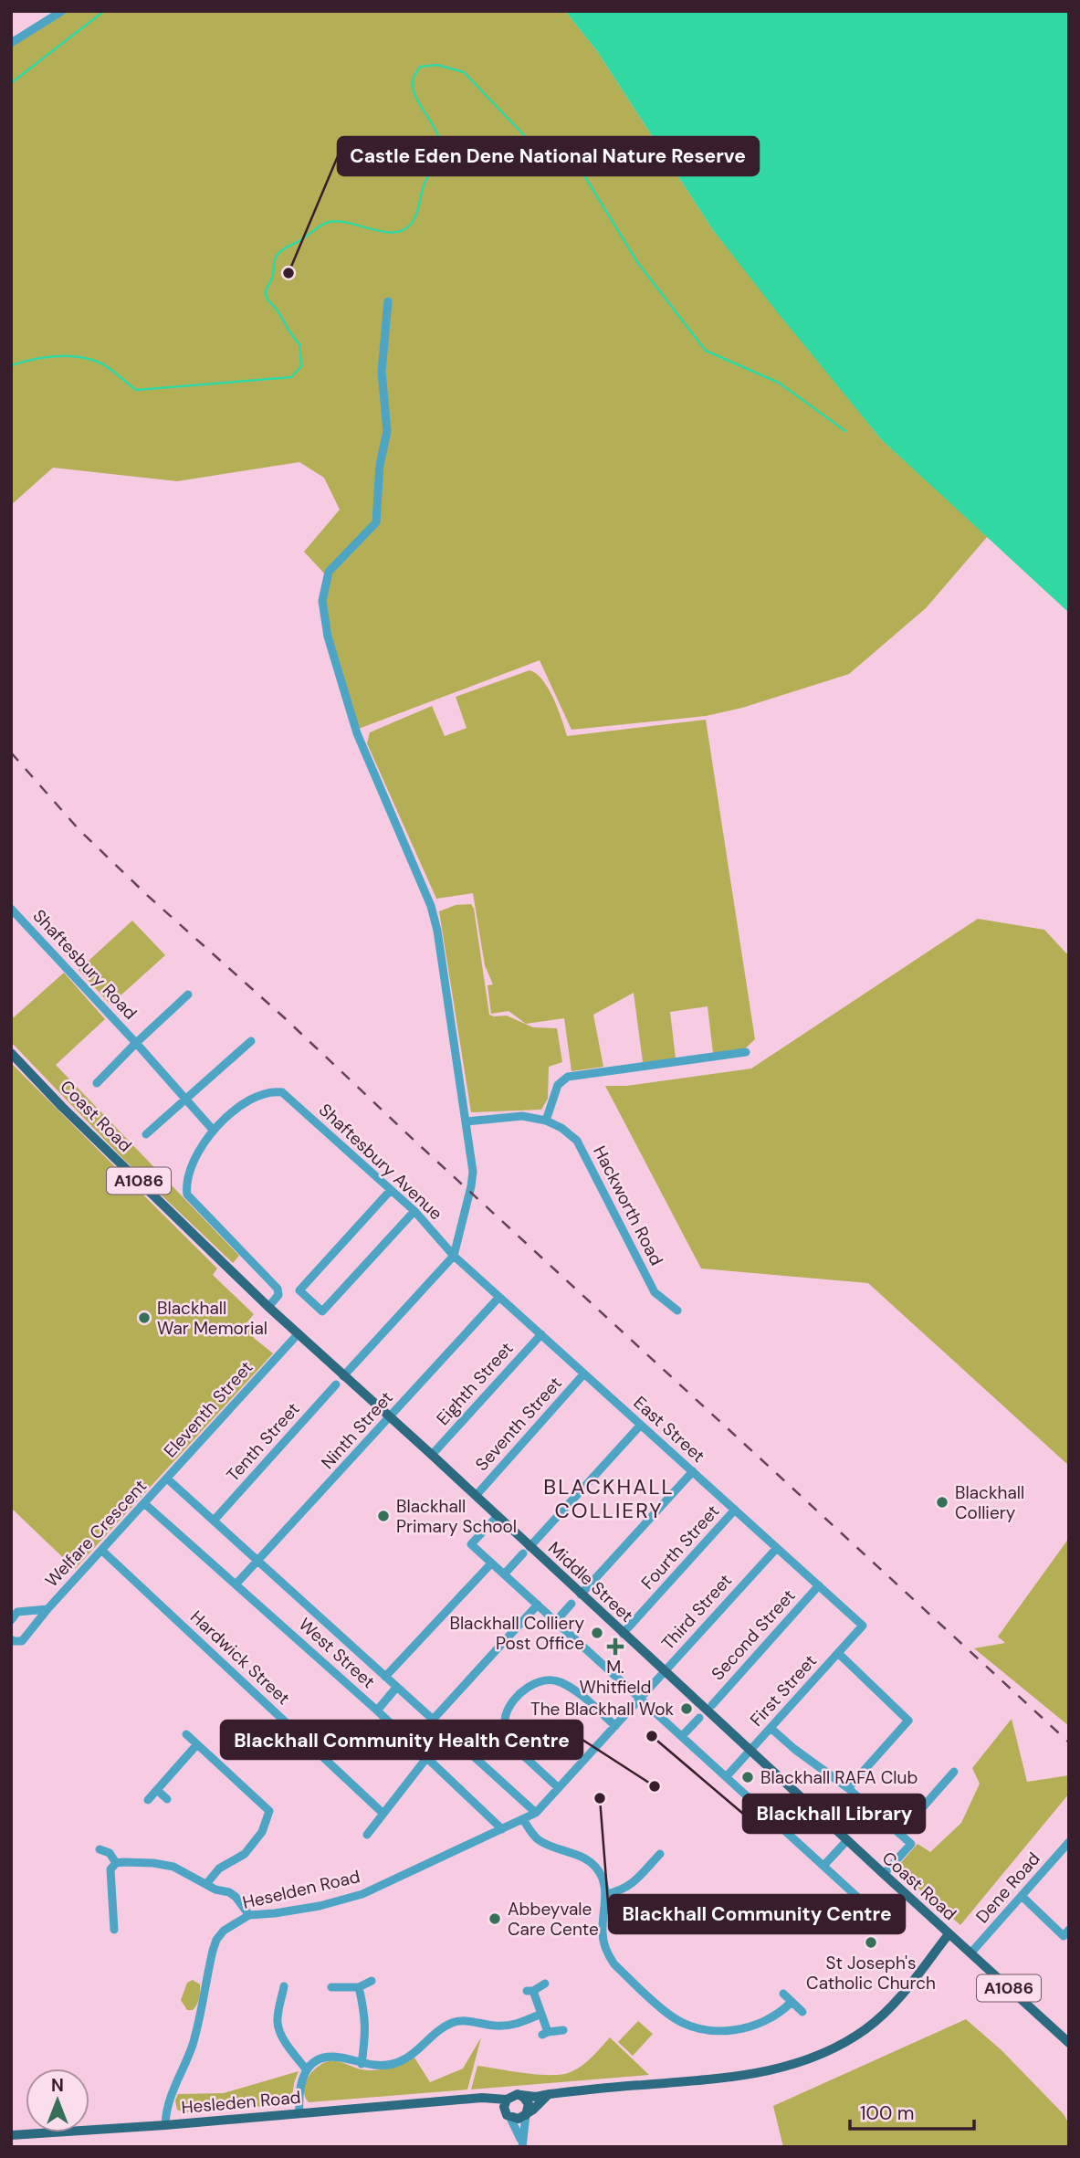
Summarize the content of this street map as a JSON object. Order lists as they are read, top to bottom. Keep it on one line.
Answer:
{"streets":{"main road":["Coast Road","A1086","Middle Street","Hesleden Road"],"street":["Shaftesbury Road","Shaftesbury Avenue","Hackworth Road","Eighth Street","Eleventh Street","Seventh Street","East Street","Ninth Street","Tenth Street","Welfare Crescent","Fourth Street","Third Street","Second Street","West Street","Hardwick Street","First Street","Dene Road","Heselden Road"]},"crossings":[["Shaftesbury Road","Shaftesbury Avenue"],["Coast Road","Middle Street"],["Coast Road","First Street"],["Coast Road","Dene Road"],["Shaftesbury Avenue","East Street"],["Eighth Street","East Street"],["Eighth Street","Middle Street"],["Eleventh Street","Welfare Crescent"],["Eleventh Street","Middle Street"],["Seventh Street","East Street"],["Seventh Street","Middle Street"],["East Street","Ninth Street"],["East Street","Fourth Street"],["East Street","Third Street"],["East Street","Second Street"],["East Street","First Street"],["Ninth Street","Middle Street"],["Ninth Street","West Street"],["Welfare Crescent","West Street"],["Welfare Crescent","Hardwick Street"],["Fourth Street","Middle Street"],["Middle Street","Third Street"],["Middle Street","First Street"],["Third Street","Heselden Road"],["West Street","Heselden Road"],["Heselden Road","Hesleden Road"]],"districts":["BLACKHALL COLLIERY"],"places":{"other":["Castle Eden Dene National Nature Reserve","Blackhall War Memorial","Blackhall Colliery","Blackhall Primary School","Blackhall Colliery Post Office","The Blackhall Wok","Blackhall Library","Blackhall RAFA Club","Blackhall Community Health Centre","Blackhall Community Centre","Abbeyvale Care Cente","St Joseph's Catholic Church"],"health":["M. Whitfield"]},"scale_bar":"100 m","north":"top"}
